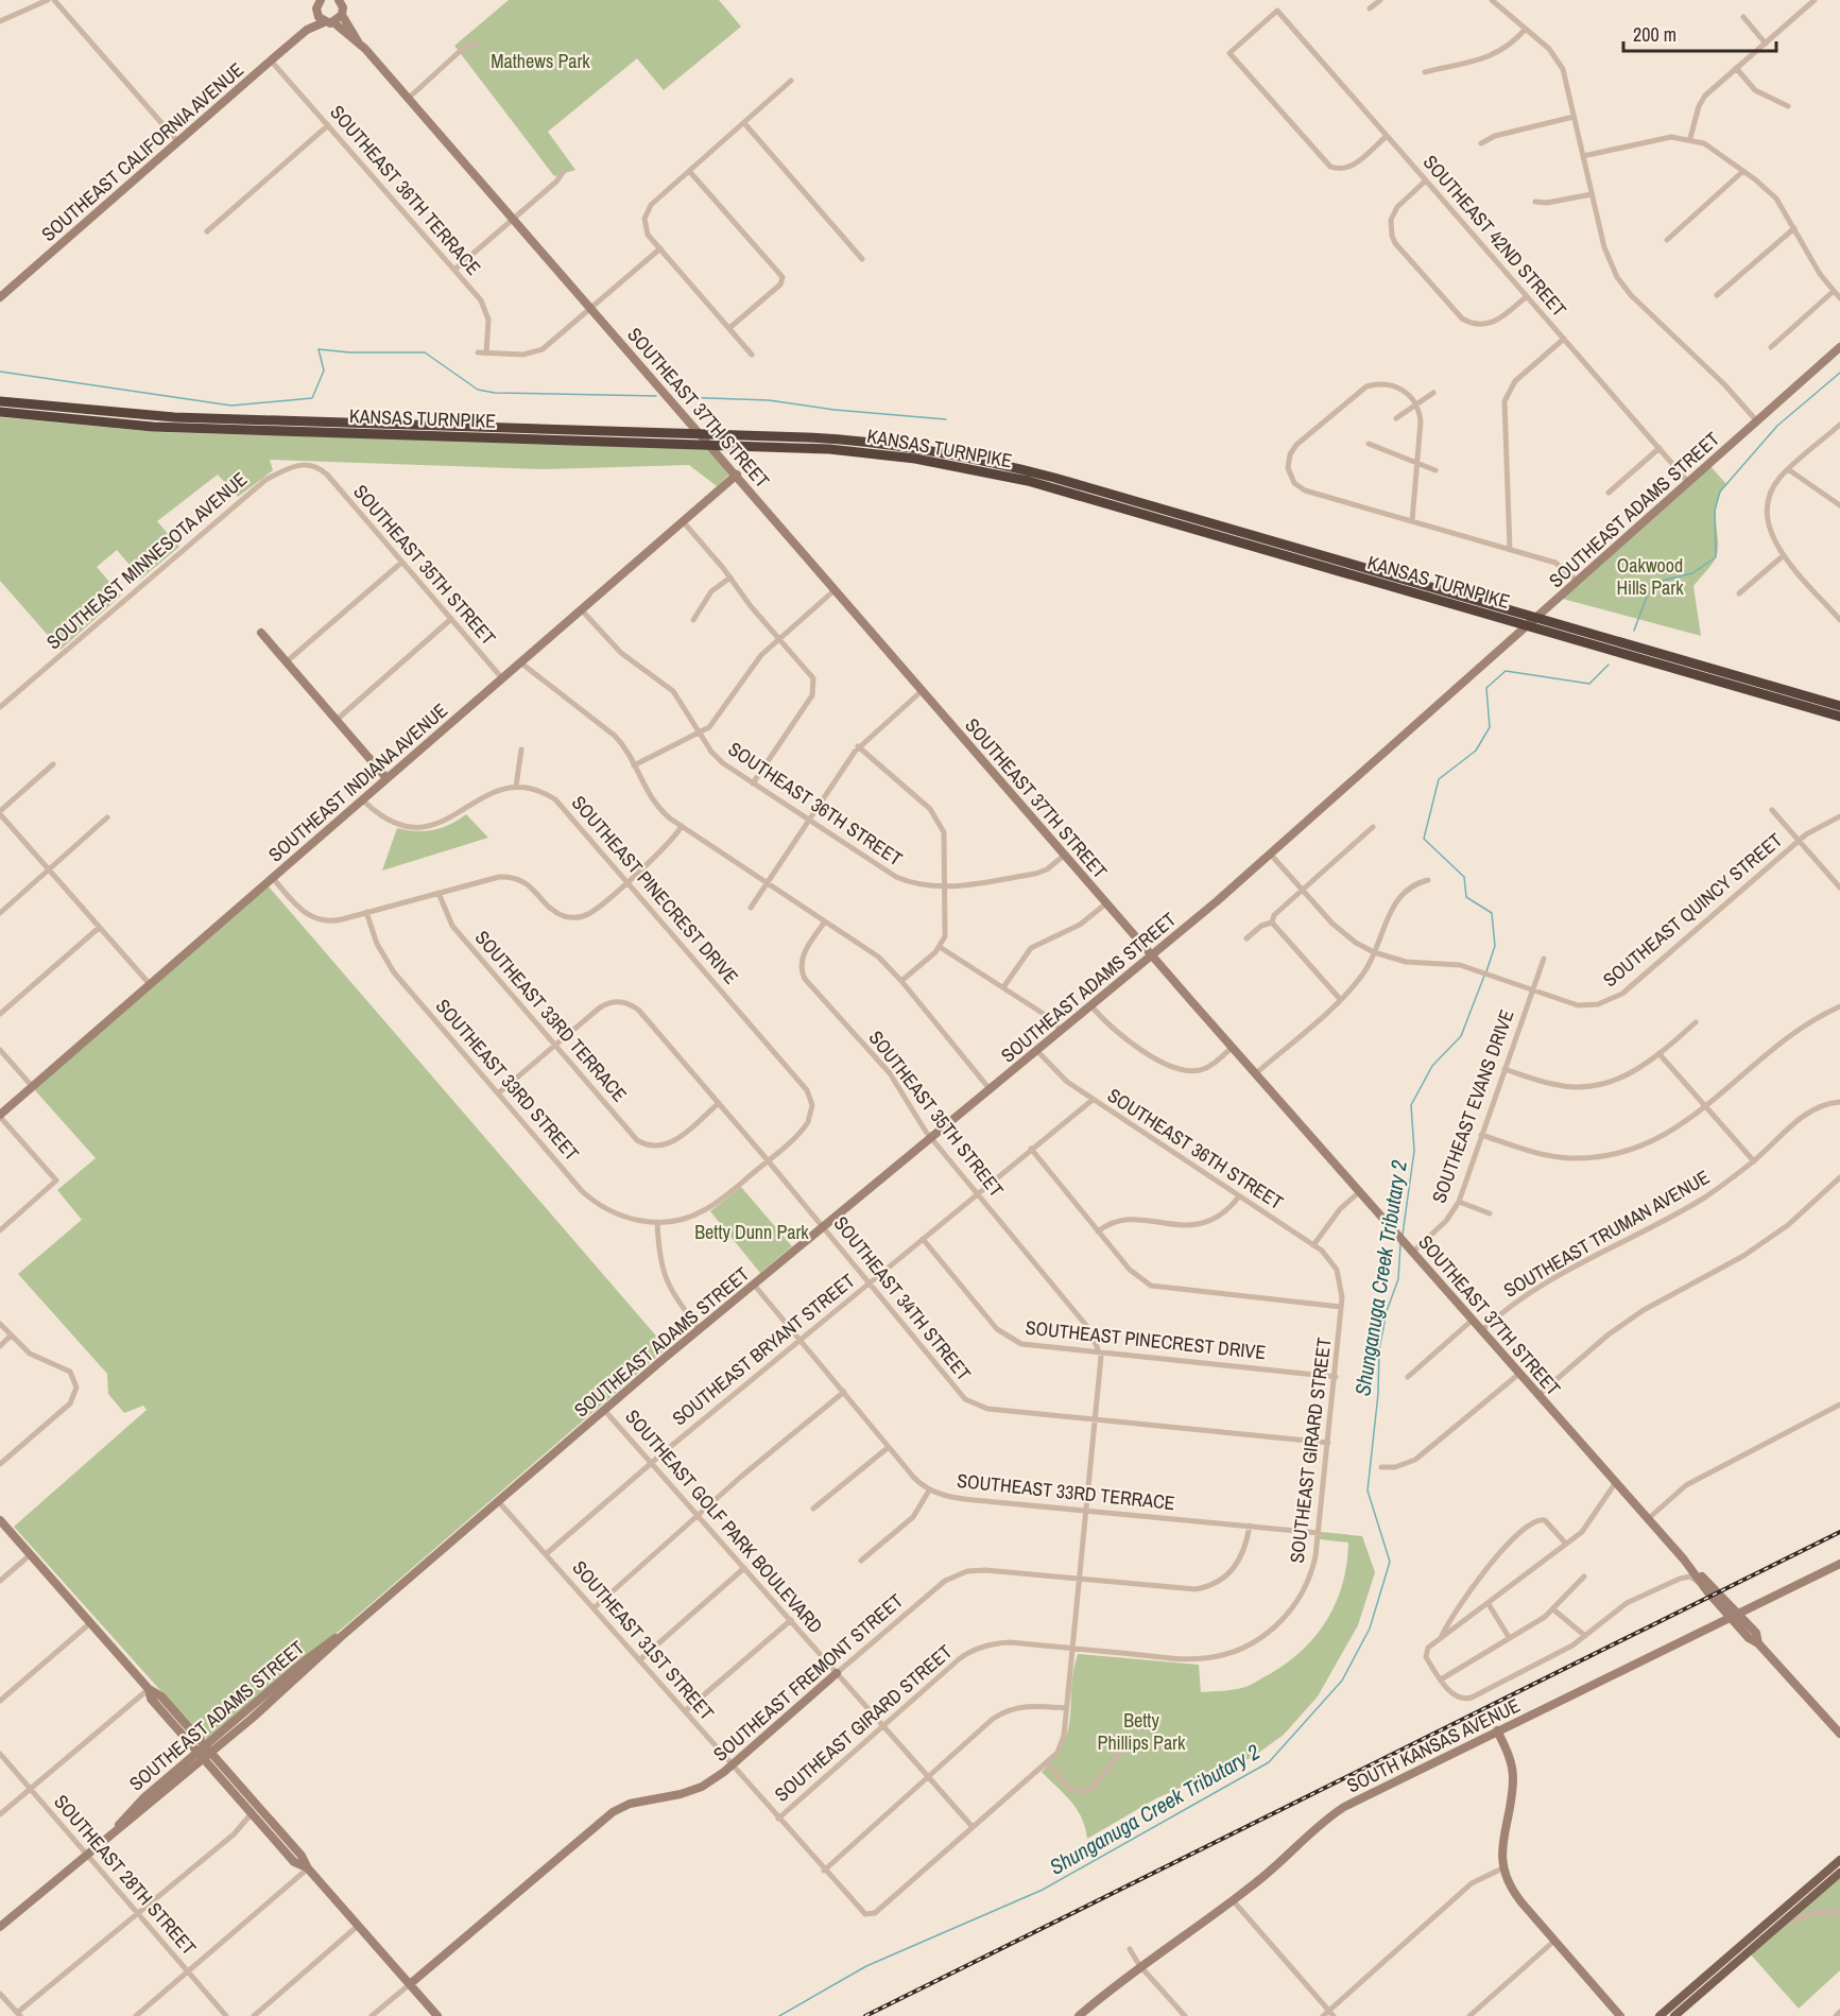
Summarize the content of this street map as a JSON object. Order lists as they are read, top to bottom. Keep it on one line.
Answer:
{"streets":{"highway":["KANSAS TURNPIKE"],"main road":["SOUTHEAST CALIFORNIA AVENUE","SOUTHEAST 37TH STREET","SOUTHEAST ADAMS STREET","SOUTHEAST INDIANA AVENUE","SOUTHEAST FREMONT STREET","SOUTH KANSAS AVENUE"],"street":["SOUTHEAST 36TH TERRACE","SOUTHEAST 42ND STREET","SOUTHEAST MINNESOTA AVENUE","SOUTHEAST 35TH STREET","SOUTHEAST 36TH STREET","SOUTHEAST PINECREST DRIVE","SOUTHEAST QUINCY STREET","SOUTHEAST 33RD TERRACE","SOUTHEAST 33RD STREET","SOUTHEAST EVANS DRIVE","SOUTHEAST TRUMAN AVENUE","SOUTHEAST 34TH STREET","SOUTHEAST BRYANT STREET","SOUTHEAST GIRARD STREET","SOUTHEAST GOLF PARK BOULEVARD","SOUTHEAST 31ST STREET","SOUTHEAST 28TH STREET"]},"crossings":[["SOUTHEAST CALIFORNIA AVENUE","SOUTHEAST 36TH TERRACE"],["SOUTHEAST 42ND STREET","SOUTHEAST ADAMS STREET"],["SOUTHEAST 37TH STREET","SOUTHEAST ADAMS STREET"],["SOUTHEAST 37TH STREET","SOUTHEAST INDIANA AVENUE"],["SOUTHEAST 37TH STREET","SOUTHEAST 36TH STREET"],["SOUTHEAST 37TH STREET","SOUTHEAST EVANS DRIVE"],["SOUTHEAST 37TH STREET","SOUTHEAST TRUMAN AVENUE"],["SOUTHEAST ADAMS STREET","SOUTHEAST 35TH STREET"],["SOUTHEAST ADAMS STREET","SOUTHEAST 36TH STREET"],["SOUTHEAST ADAMS STREET","SOUTHEAST QUINCY STREET"],["SOUTHEAST ADAMS STREET","SOUTHEAST 33RD TERRACE"],["SOUTHEAST ADAMS STREET","SOUTHEAST 34TH STREET"],["SOUTHEAST ADAMS STREET","SOUTHEAST GOLF PARK BOULEVARD"],["SOUTHEAST ADAMS STREET","SOUTHEAST 31ST STREET"],["SOUTHEAST ADAMS STREET","SOUTHEAST 28TH STREET"],["SOUTHEAST MINNESOTA AVENUE","SOUTHEAST 35TH STREET"],["SOUTHEAST 35TH STREET","SOUTHEAST INDIANA AVENUE"],["SOUTHEAST 35TH STREET","SOUTHEAST PINECREST DRIVE"],["SOUTHEAST 35TH STREET","SOUTHEAST BRYANT STREET"],["SOUTHEAST INDIANA AVENUE","SOUTHEAST 36TH STREET"],["SOUTHEAST 36TH STREET","SOUTHEAST BRYANT STREET"],["SOUTHEAST 36TH STREET","SOUTHEAST GIRARD STREET"],["SOUTHEAST PINECREST DRIVE","SOUTHEAST 33RD STREET"],["SOUTHEAST PINECREST DRIVE","SOUTHEAST BRYANT STREET"],["SOUTHEAST PINECREST DRIVE","SOUTHEAST GIRARD STREET"],["SOUTHEAST QUINCY STREET","SOUTHEAST EVANS DRIVE"],["SOUTHEAST 33RD TERRACE","SOUTHEAST 34TH STREET"],["SOUTHEAST 33RD TERRACE","SOUTHEAST BRYANT STREET"],["SOUTHEAST 33RD TERRACE","SOUTHEAST GIRARD STREET"],["SOUTHEAST 33RD TERRACE","SOUTHEAST FREMONT STREET"],["SOUTHEAST 33RD STREET","SOUTHEAST 34TH STREET"],["SOUTHEAST 34TH STREET","SOUTHEAST BRYANT STREET"],["SOUTHEAST 34TH STREET","SOUTHEAST GIRARD STREET"],["SOUTHEAST BRYANT STREET","SOUTHEAST GOLF PARK BOULEVARD"],["SOUTHEAST BRYANT STREET","SOUTHEAST 31ST STREET"],["SOUTHEAST GIRARD STREET","SOUTHEAST GOLF PARK BOULEVARD"],["SOUTHEAST GIRARD STREET","SOUTHEAST 31ST STREET"],["SOUTHEAST GOLF PARK BOULEVARD","SOUTHEAST 31ST STREET"],["SOUTHEAST GOLF PARK BOULEVARD","SOUTHEAST FREMONT STREET"],["SOUTHEAST 31ST STREET","SOUTHEAST FREMONT STREET"]],"water":["Shunganuga Creek Tributary 2"],"parks":["Mathews Park","Oakwood Hills Park","Betty Dunn Park","Betty Phillips Park"],"scale_bar":"200 m"}
